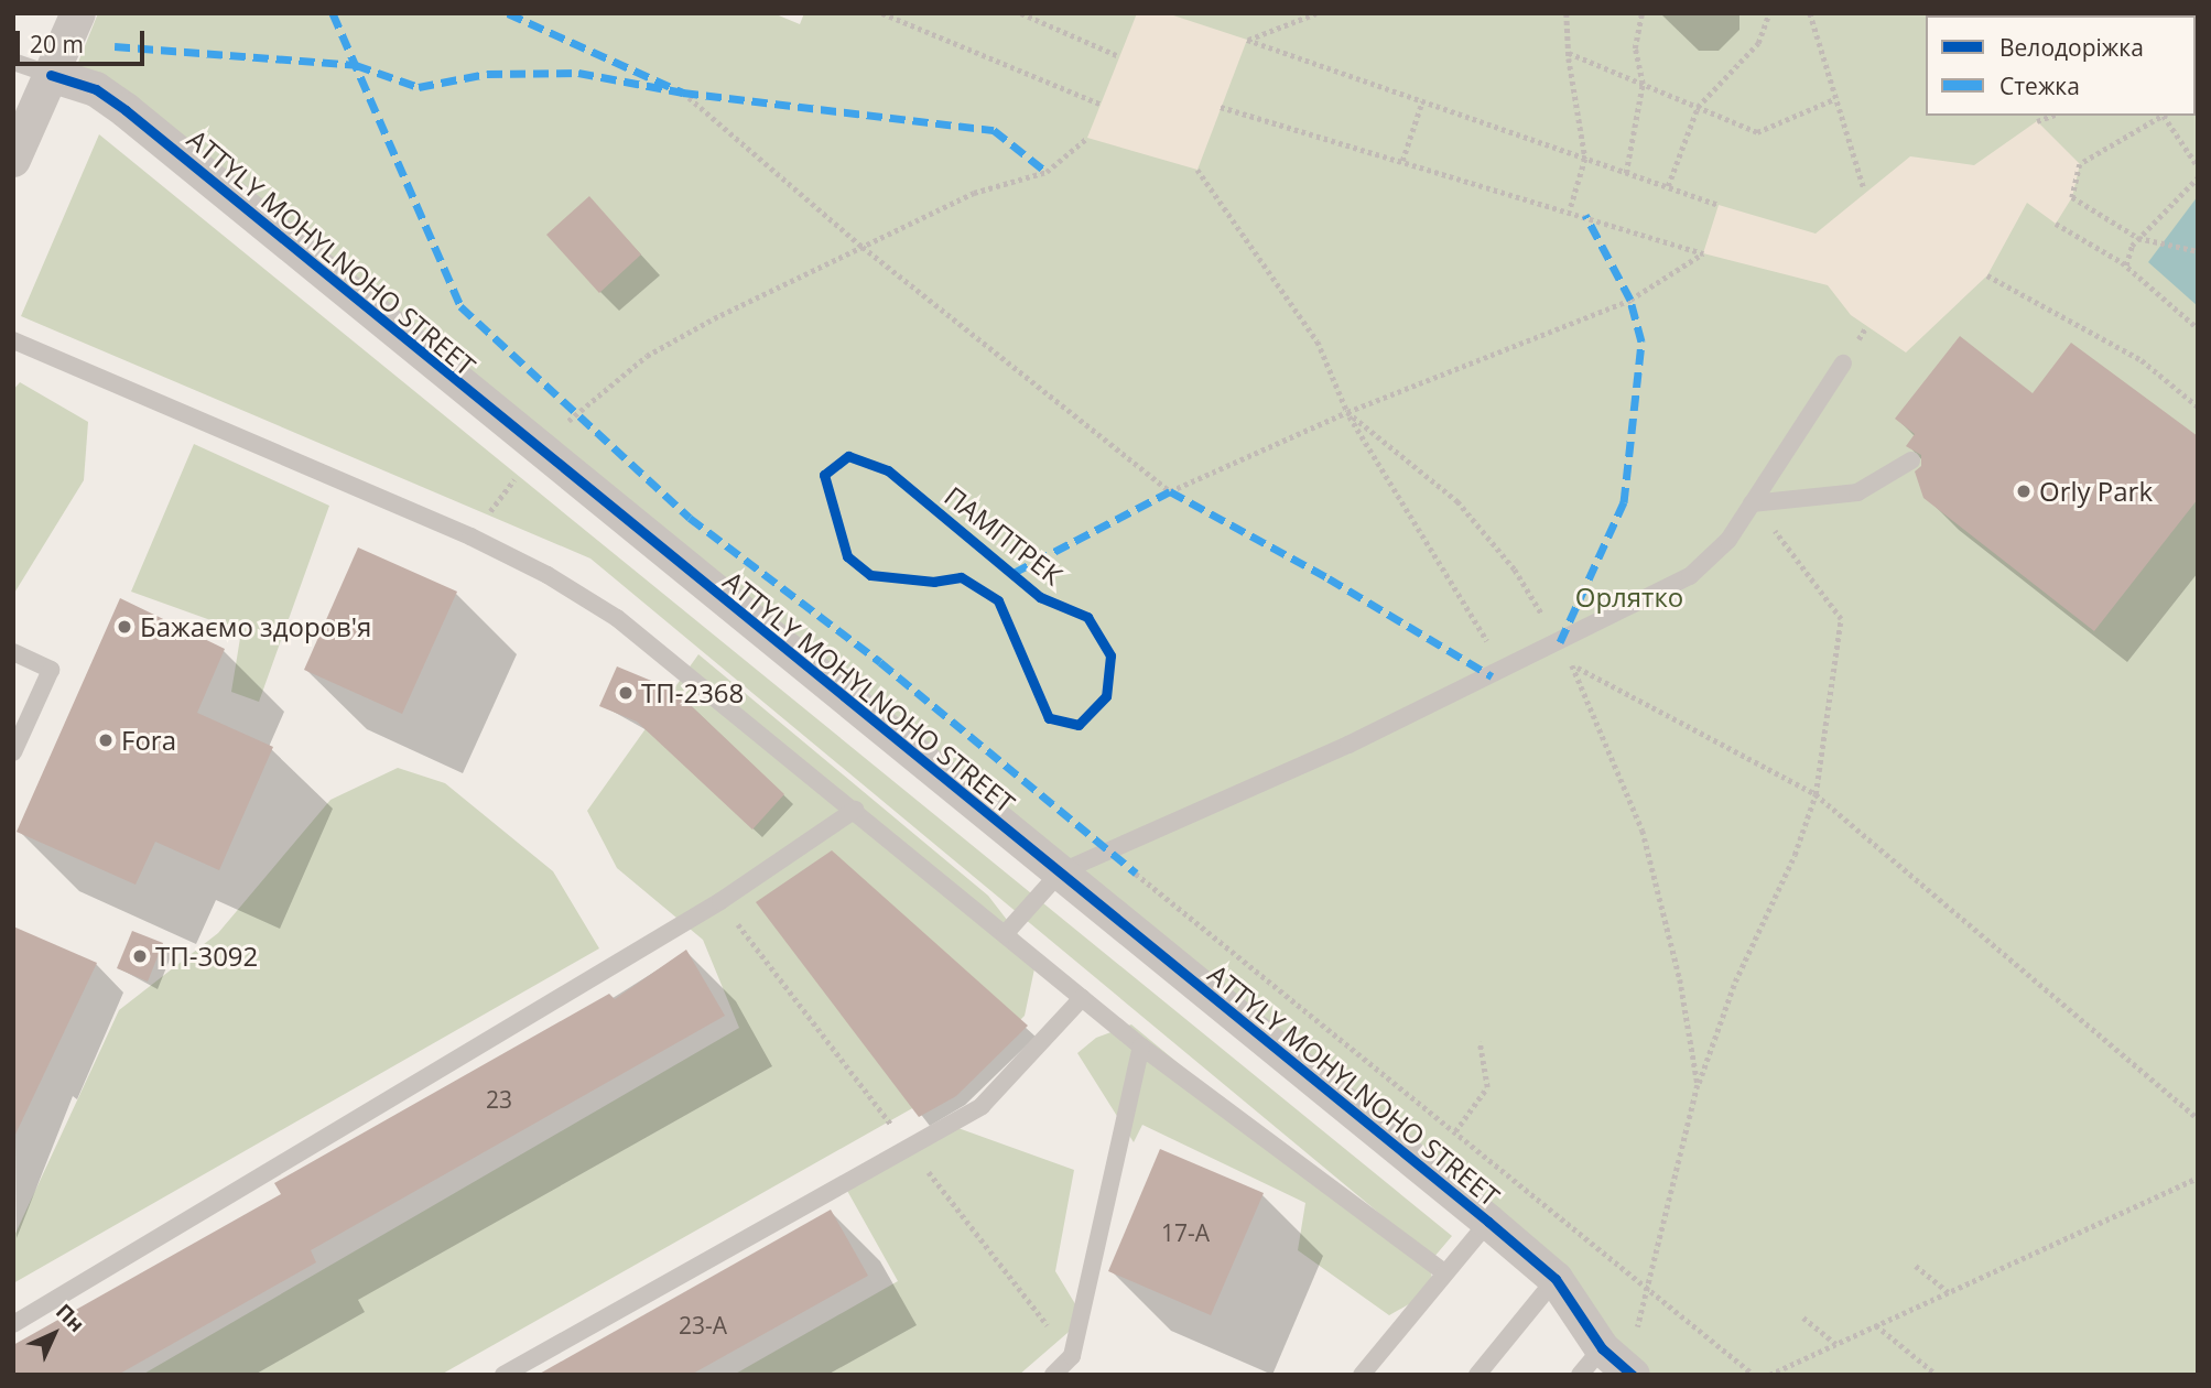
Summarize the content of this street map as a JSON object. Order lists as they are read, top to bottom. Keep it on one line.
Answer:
{"streets":{"street":["ATTYLY MOHYLNOHO STREET"],"cycle path":["ПАМПТРЕК"]},"parks":["Орлятко"],"places":["Orly Park","Бажаємо здоров'я","ТП-2368","Fora","ТП-3092"],"house_numbers":["23","17-А","23-А"],"legend":["Велодоріжка","Стежка"],"scale_bar":"20 m","north":"top right"}
